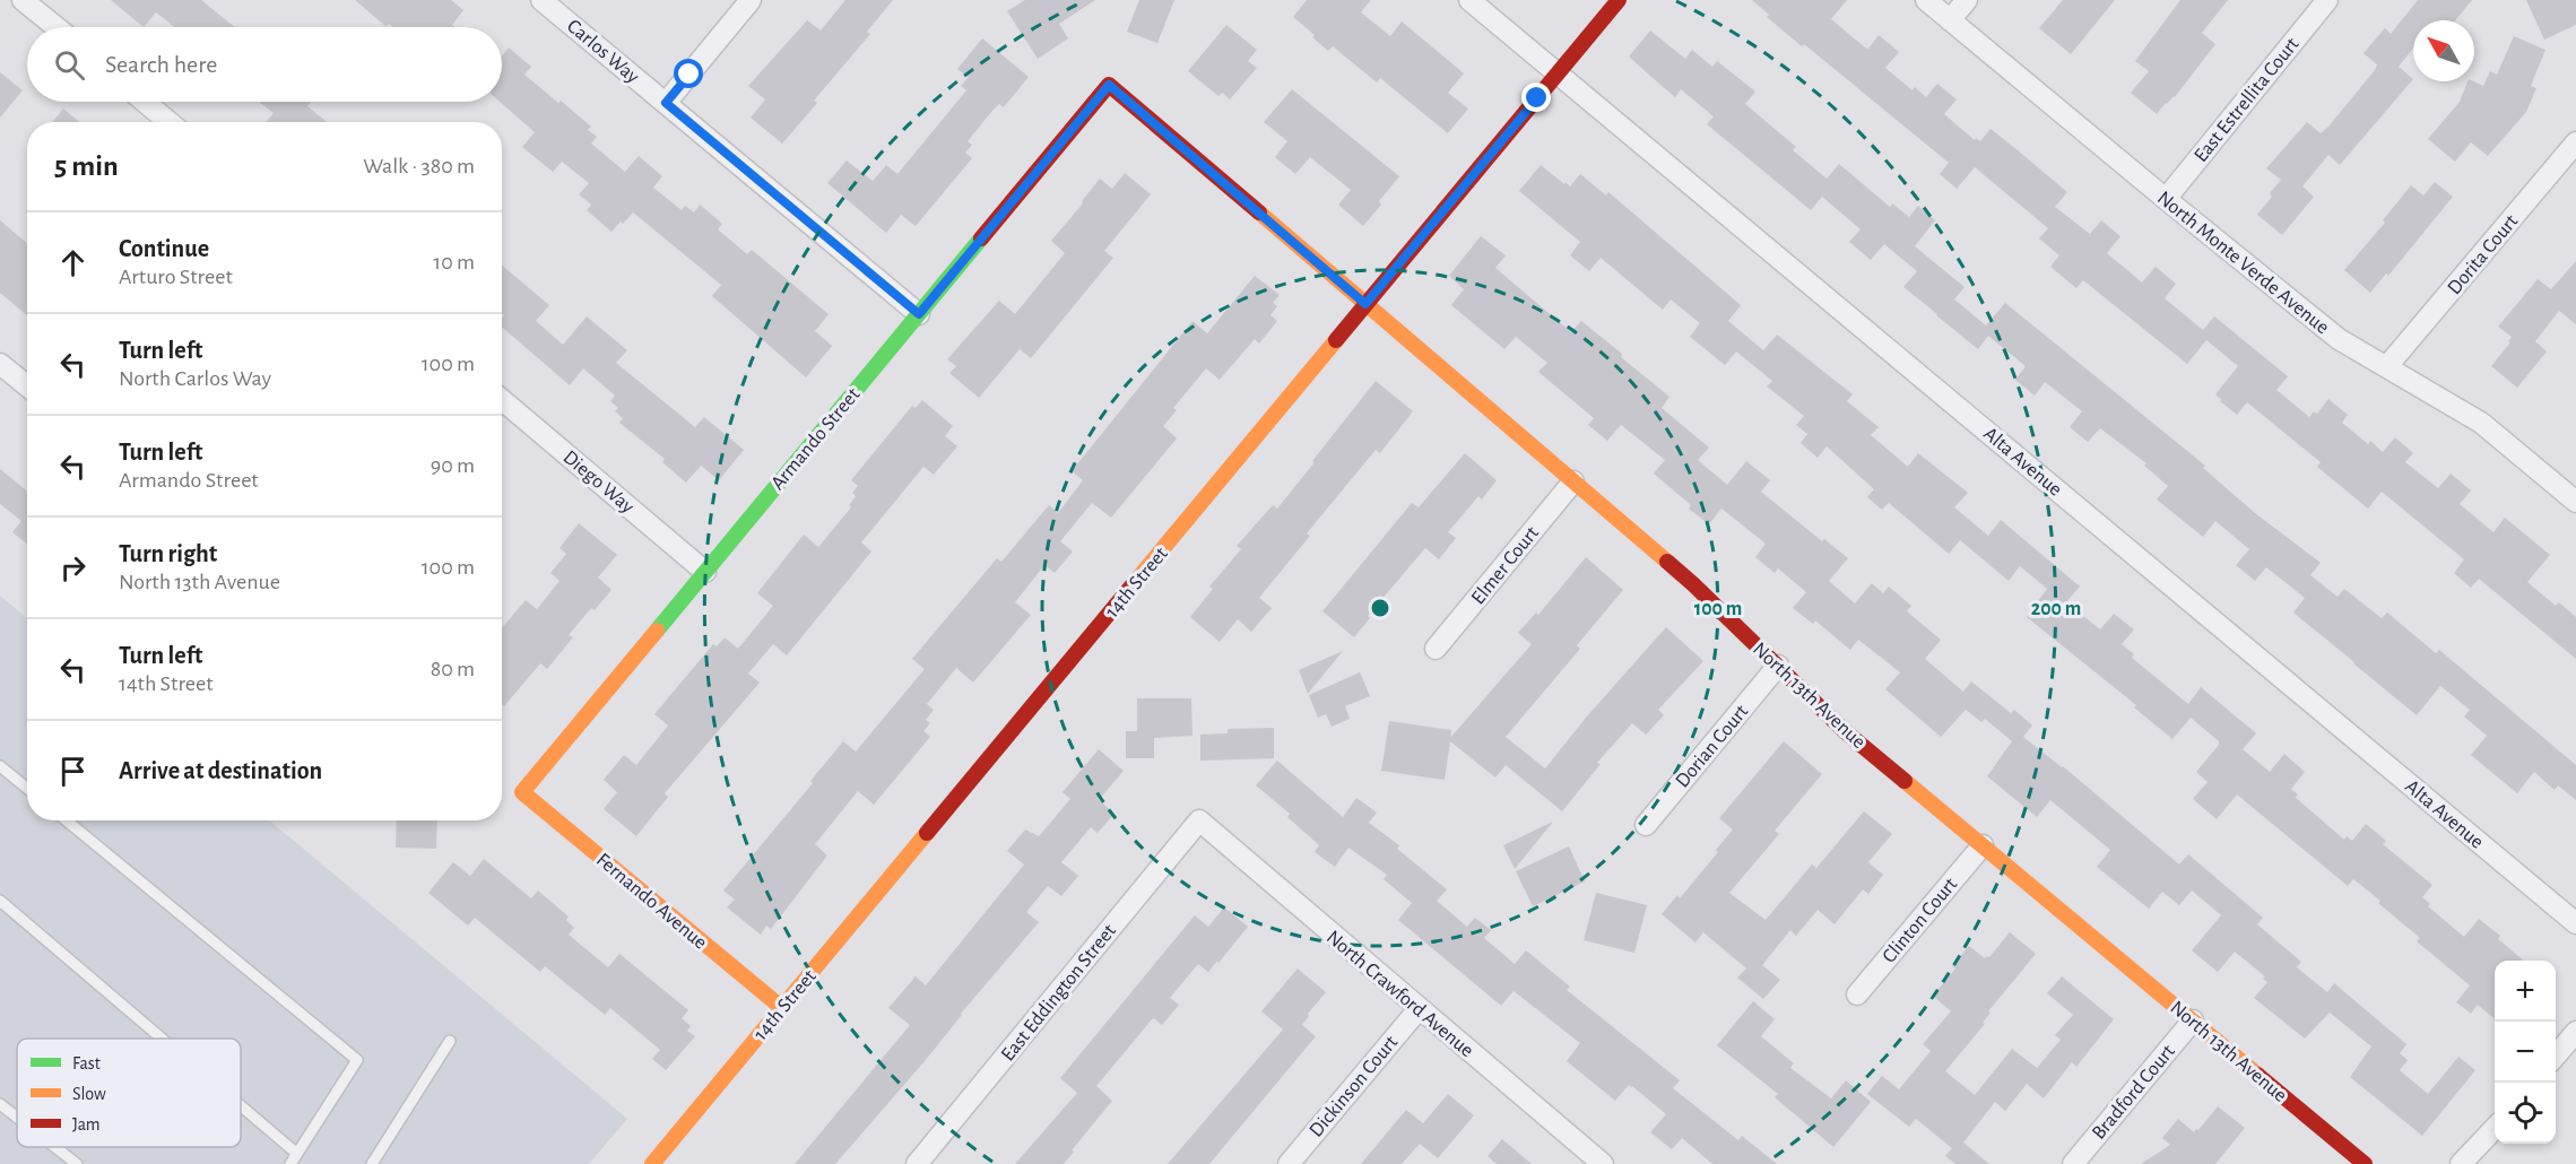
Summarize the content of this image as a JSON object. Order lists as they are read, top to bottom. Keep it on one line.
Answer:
{"streets":{"street":["Carlos Way","East Estrellita Court","Dorita Court","North Monte Verde Avenue","Armando Street","Alta Avenue","Diego Way","Elmer Court","14th Street","North 13th Avenue","Dorian Court","Fernando Avenue","Clinton Court","East Eddington Street","North Crawford Avenue","Dickinson Court","Bradford Court"]},"crossings":[["Carlos Way","Armando Street"],["East Estrellita Court","North Monte Verde Avenue"],["Dorita Court","North Monte Verde Avenue"],["Armando Street","Diego Way"],["Armando Street","North 13th Avenue"],["Armando Street","Fernando Avenue"],["Alta Avenue","14th Street"],["Elmer Court","North 13th Avenue"],["14th Street","North 13th Avenue"],["14th Street","Fernando Avenue"],["North 13th Avenue","Dorian Court"],["North 13th Avenue","Clinton Court"],["North 13th Avenue","Bradford Court"],["East Eddington Street","North Crawford Avenue"],["North Crawford Avenue","Dickinson Court"]],"legend":["Fast","Slow","Jam"],"north":"top left","page":{"search":"Search here","heading":["5 min","Walk · 380 m"],"list":[["Continue","Arturo Street","10 m"],["Turn left","North Carlos Way","100 m"],["Turn left","Armando Street","90 m"],["Turn right","North 13th Avenue","100 m"],["Turn left","14th Street","80 m"],"Arrive at destination"],"map_buttons":["+","−"]},"rings":["100 m","200 m"]}
